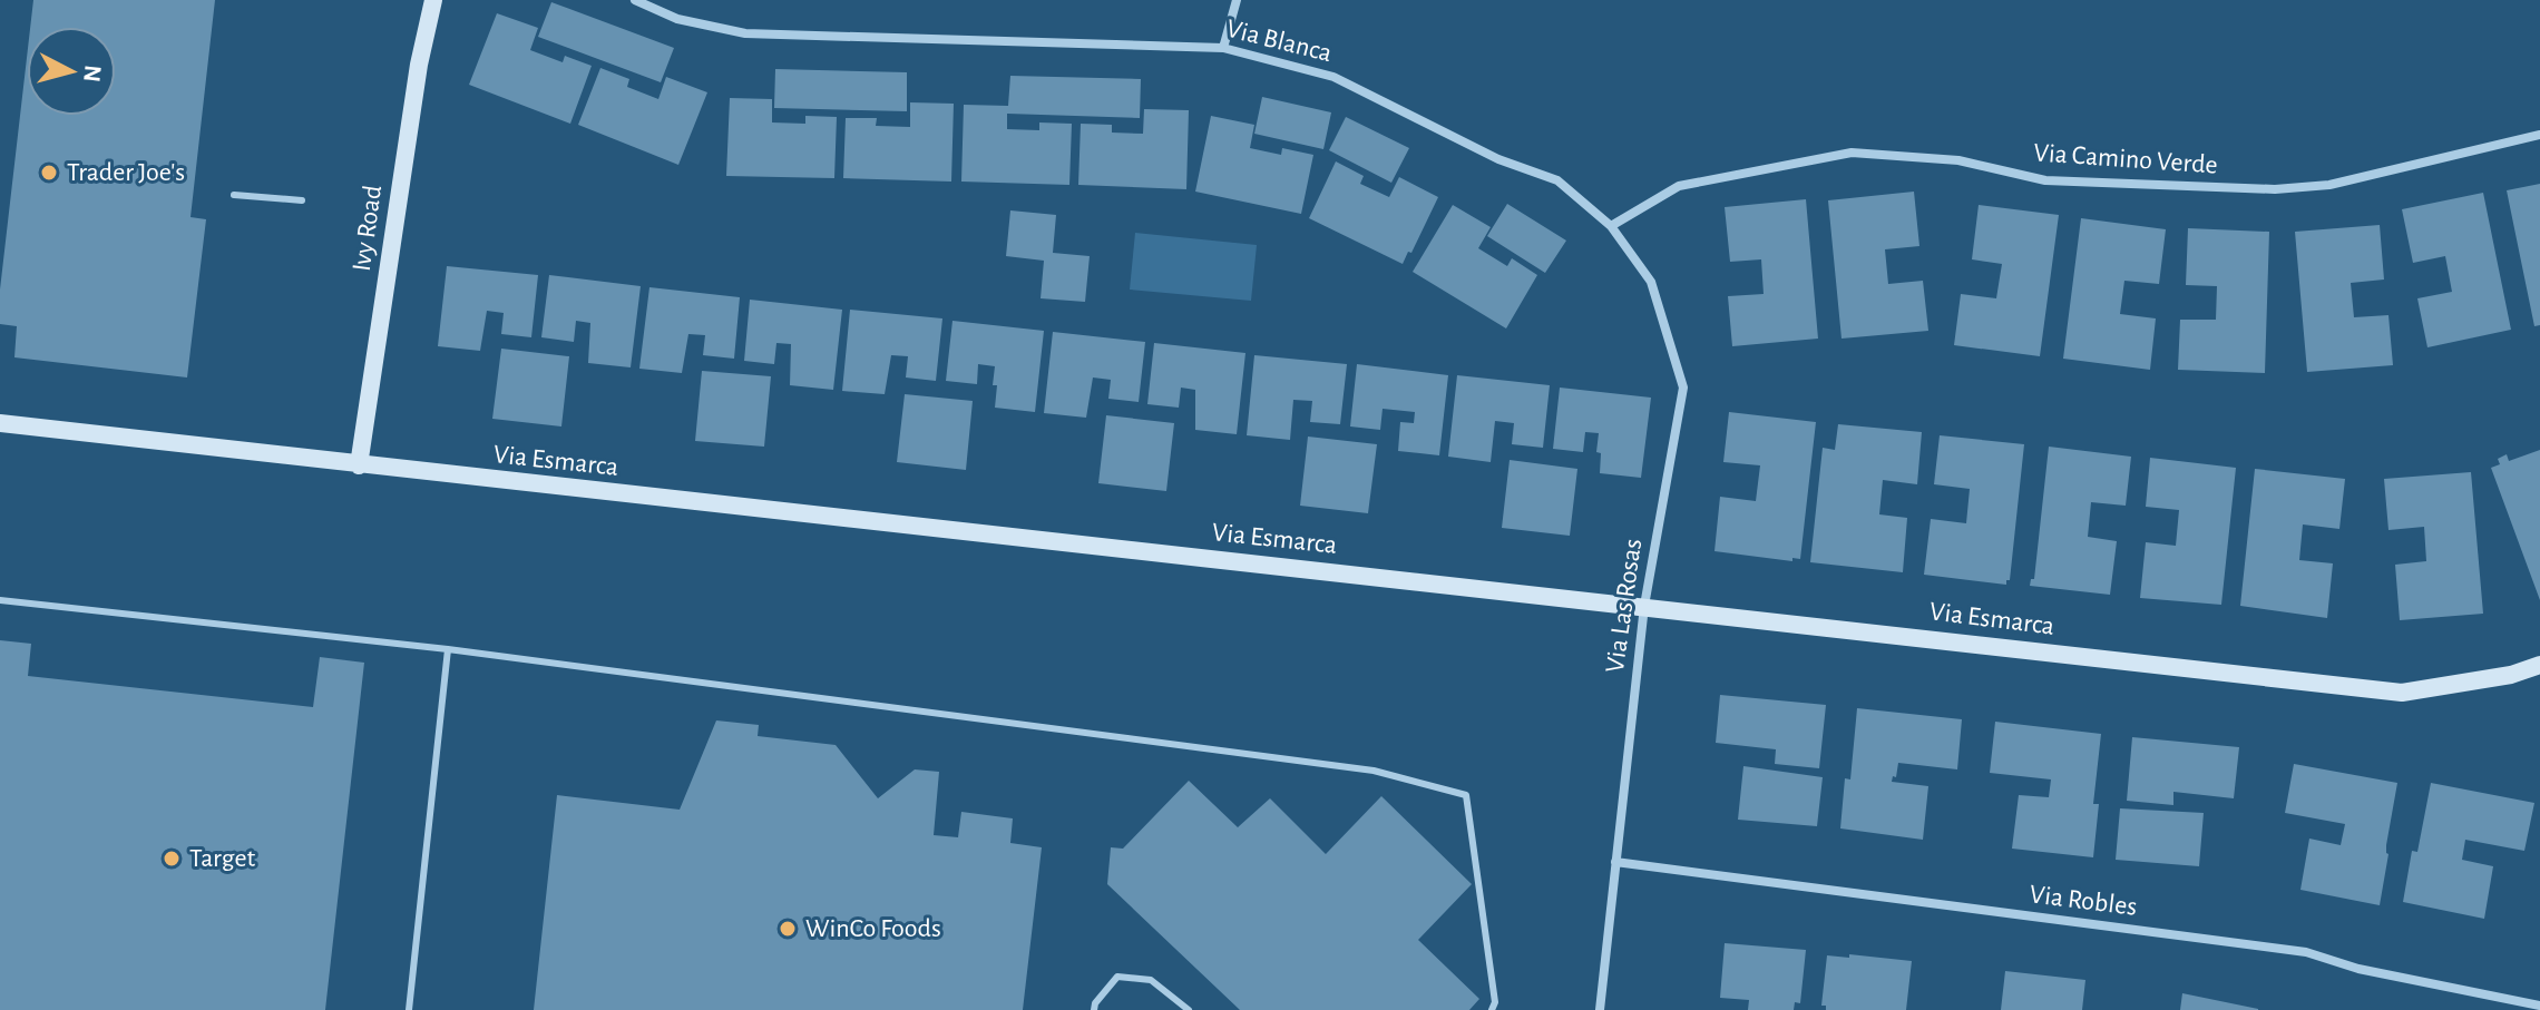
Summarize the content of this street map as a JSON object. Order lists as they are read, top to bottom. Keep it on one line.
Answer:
{"streets":{"street":["Via Blanca","Via Camino Verde","Ivy Road","Via Esmarca","Via Las Rosas","Via Robles"]},"crossings":[["Via Blanca","Via Camino Verde"],["Via Blanca","Via Las Rosas"],["Via Camino Verde","Via Las Rosas"],["Ivy Road","Via Esmarca"],["Via Esmarca","Via Las Rosas"],["Via Las Rosas","Via Robles"]],"places":["Trader Joe's","Target","WinCo Foods"],"north":"right"}
